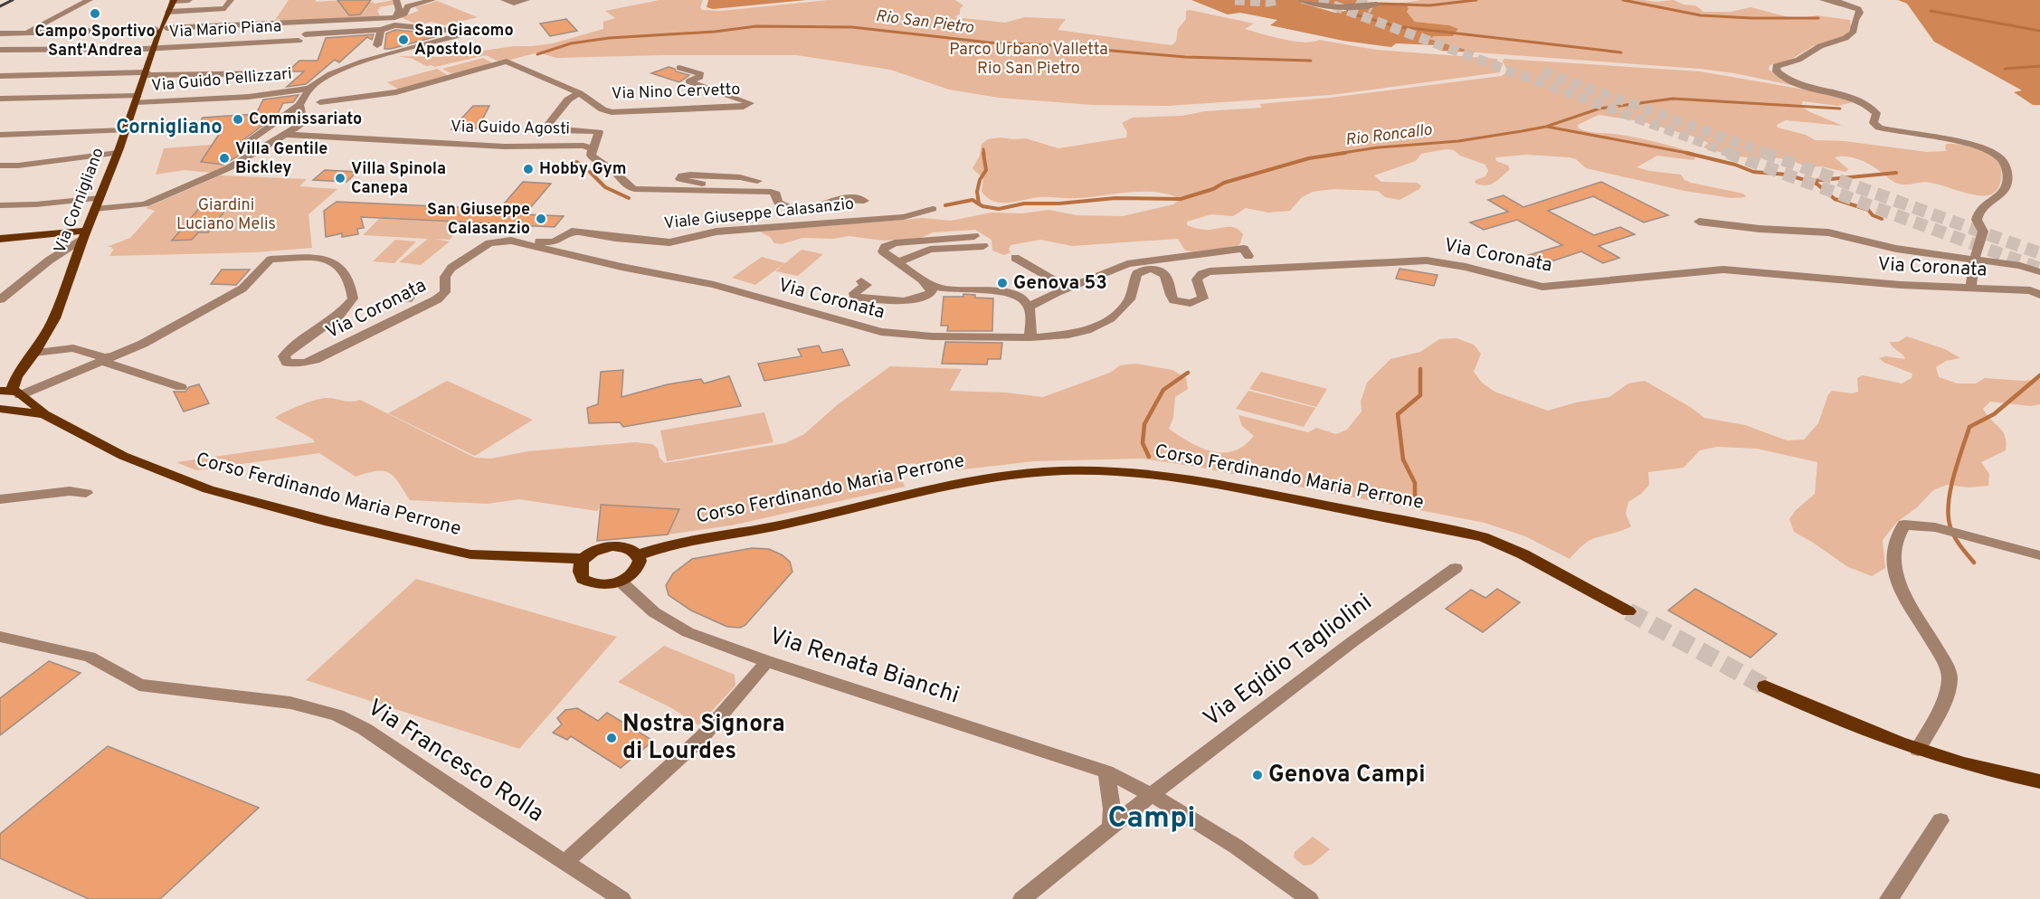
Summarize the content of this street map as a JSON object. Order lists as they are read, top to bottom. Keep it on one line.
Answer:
{"streets":{"main road":["Via Cornigliano","Corso Ferdinando Maria Perrone"],"street":["Via Mario Piana","Via Guido Pellizzari","Via Nino Cervetto","Via Guido Agosti","Viale Giuseppe Calasanzio","Via Coronata","Via Egidio Tagliolini","Via Renata Bianchi","Via Francesco Rolla"]},"crossings":[["Via Mario Piana","Via Cornigliano"],["Via Guido Pellizzari","Via Cornigliano"],["Via Cornigliano","Corso Ferdinando Maria Perrone"],["Viale Giuseppe Calasanzio","Via Coronata"],["Corso Ferdinando Maria Perrone","Via Renata Bianchi"],["Via Egidio Tagliolini","Via Renata Bianchi"]],"districts":["Cornigliano","Campi"],"water":["Rio San Pietro","Rio Roncallo"],"parks":["Parco Urbano Valletta Rio San Pietro","Giardini Luciano Melis"],"places":["Campo Sportivo Sant'Andrea","San Giacomo Apostolo","Commissariato","Villa Gentile Bickley","Hobby Gym","Villa Spinola Canepa","San Giuseppe Calasanzio","Genova 53","Nostra Signora di Lourdes","Genova Campi"]}
